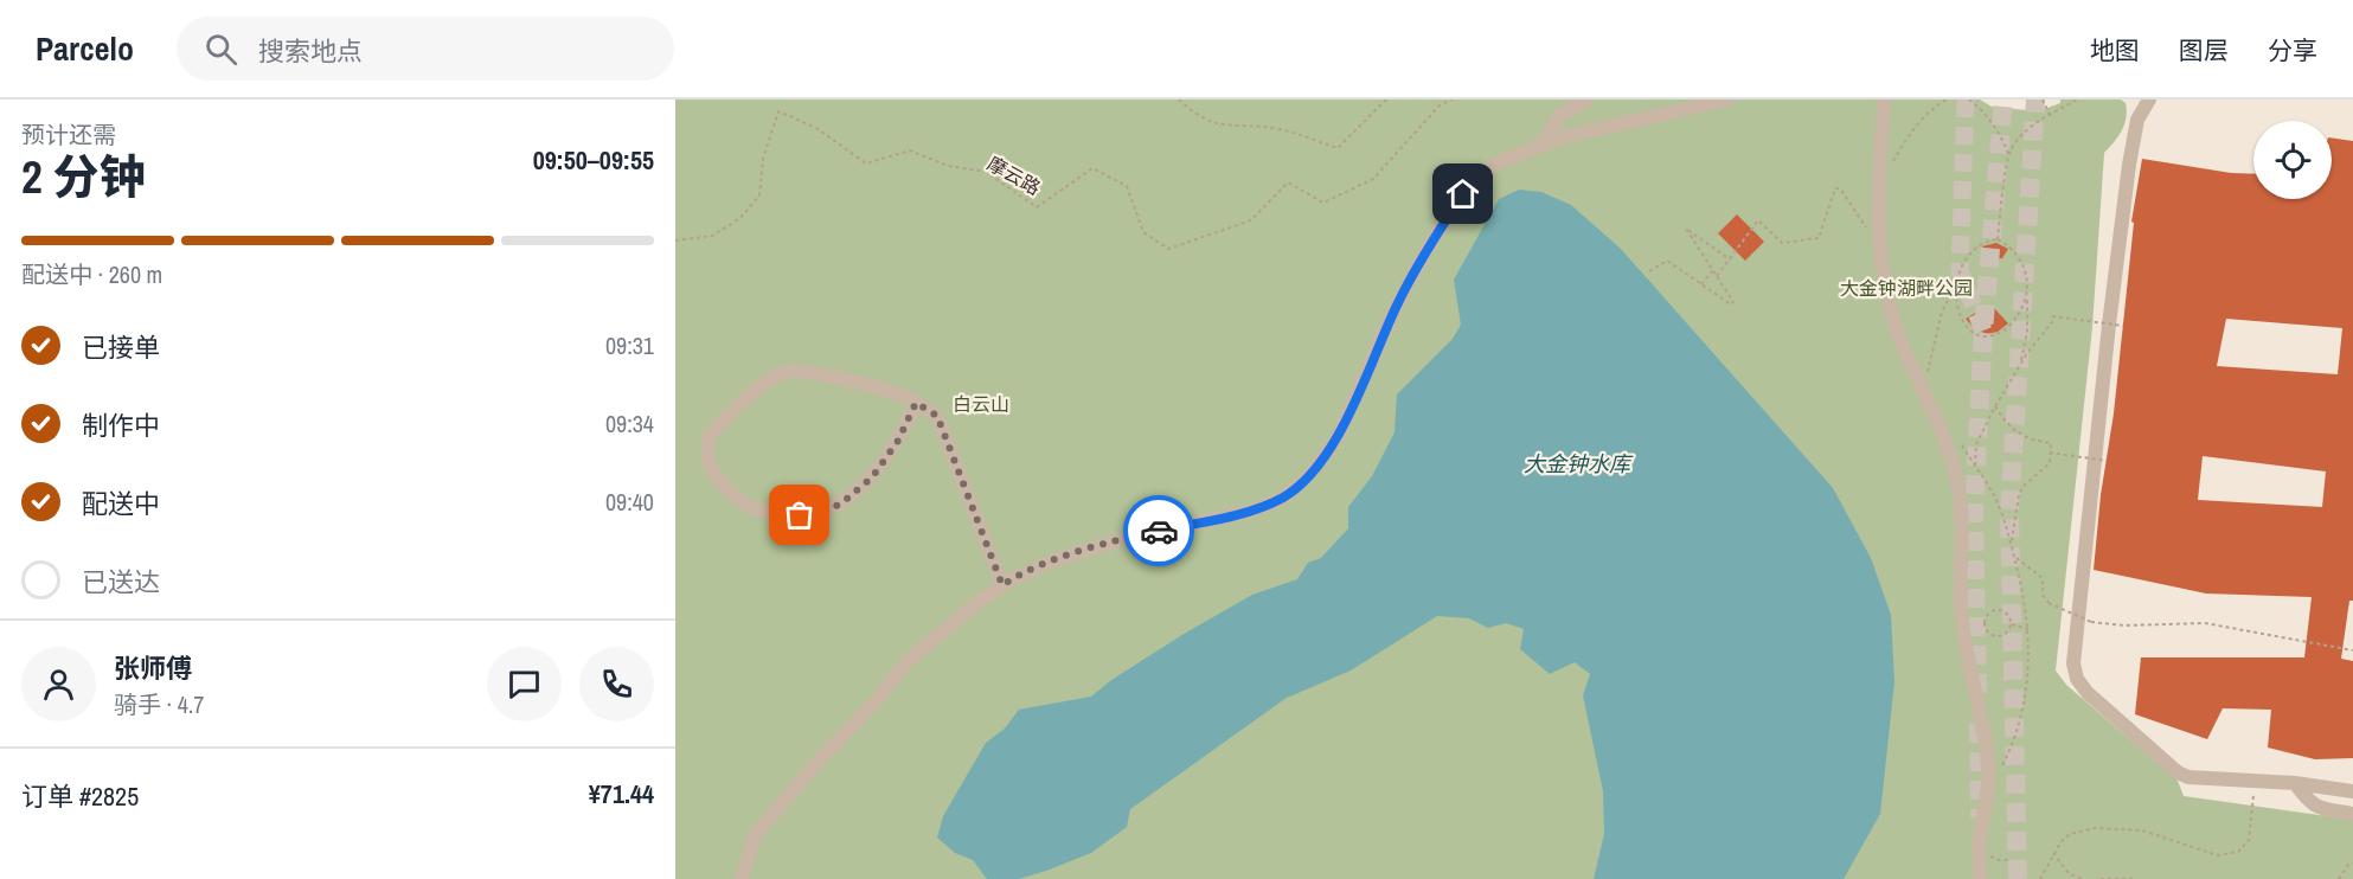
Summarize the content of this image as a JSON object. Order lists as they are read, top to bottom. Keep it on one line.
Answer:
{"streets":{"path":["摩云路"]},"water":["大金钟水库"],"parks":["大金钟湖畔公园","白云山"],"page":{"header":"Parcelo","search":"搜索地点","nav":["地图","图层","分享"],"heading":["2 分钟","预计还需","09:50–09:55"],"panel":["张师傅","骑手 · 4.7","订单 #2825","¥71.44"],"bar":"配送中 · 260 m","list":[["已接单","09:31"],["制作中","09:34"],["配送中","09:40"],"已送达"]}}
